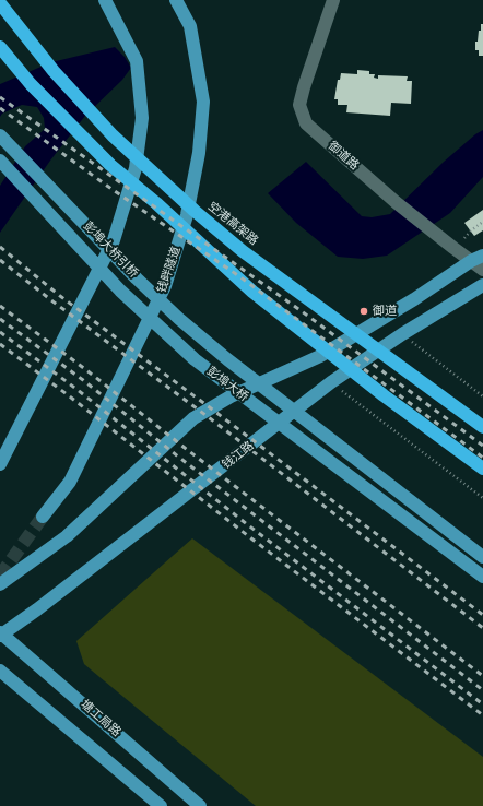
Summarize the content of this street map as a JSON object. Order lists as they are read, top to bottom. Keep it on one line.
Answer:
{"streets":{"highway":["空港高架路"],"main road":["彭埠大桥引桥","钱畔隧道","彭埠大桥","钱江路","塘工局路"],"street":["御道路"]},"crossings":[["彭埠大桥引桥","彭埠大桥"],["钱江路","塘工局路"]],"places":["御道"]}
